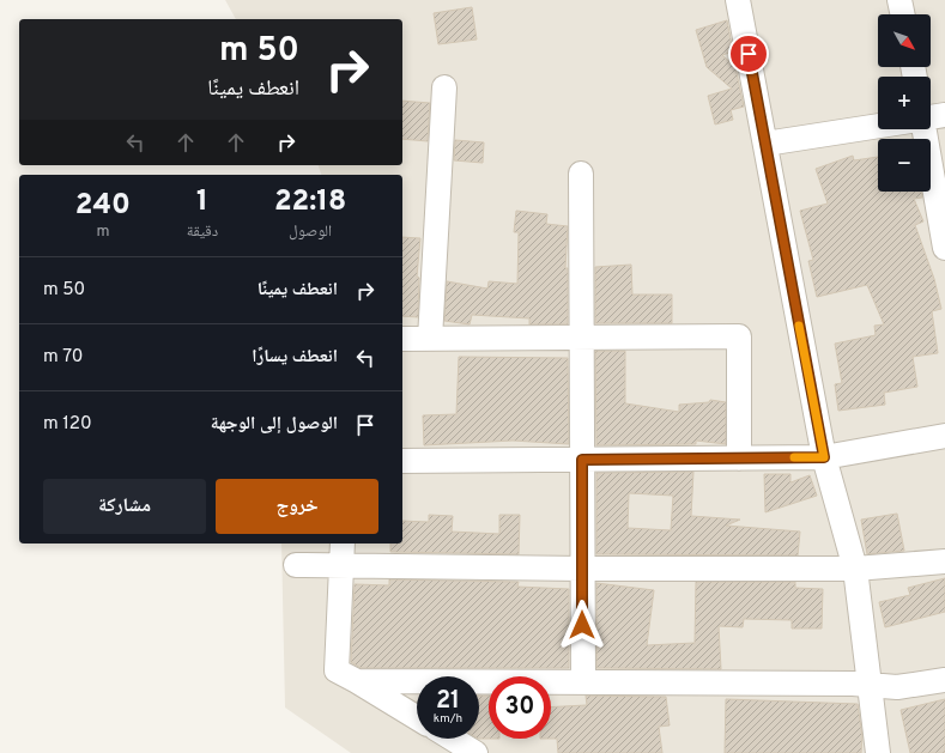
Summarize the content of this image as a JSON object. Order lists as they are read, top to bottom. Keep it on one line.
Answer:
{"north":"bottom right","page":{"map_buttons":["+","−"],"turn":["50 m","انعطف يمينًا"],"eta":["22:18","الوصول","1","دقيقة","240","m"],"list":[{"name":"انعطف يمينًا","value":"50 m"},{"name":"انعطف يسارًا","value":"70 m"},{"name":"الوصول إلى الوجهة","value":"120 m"}],"buttons":["خروج","مشاركة"],"speed":"21 km/h","limit":"30"}}
